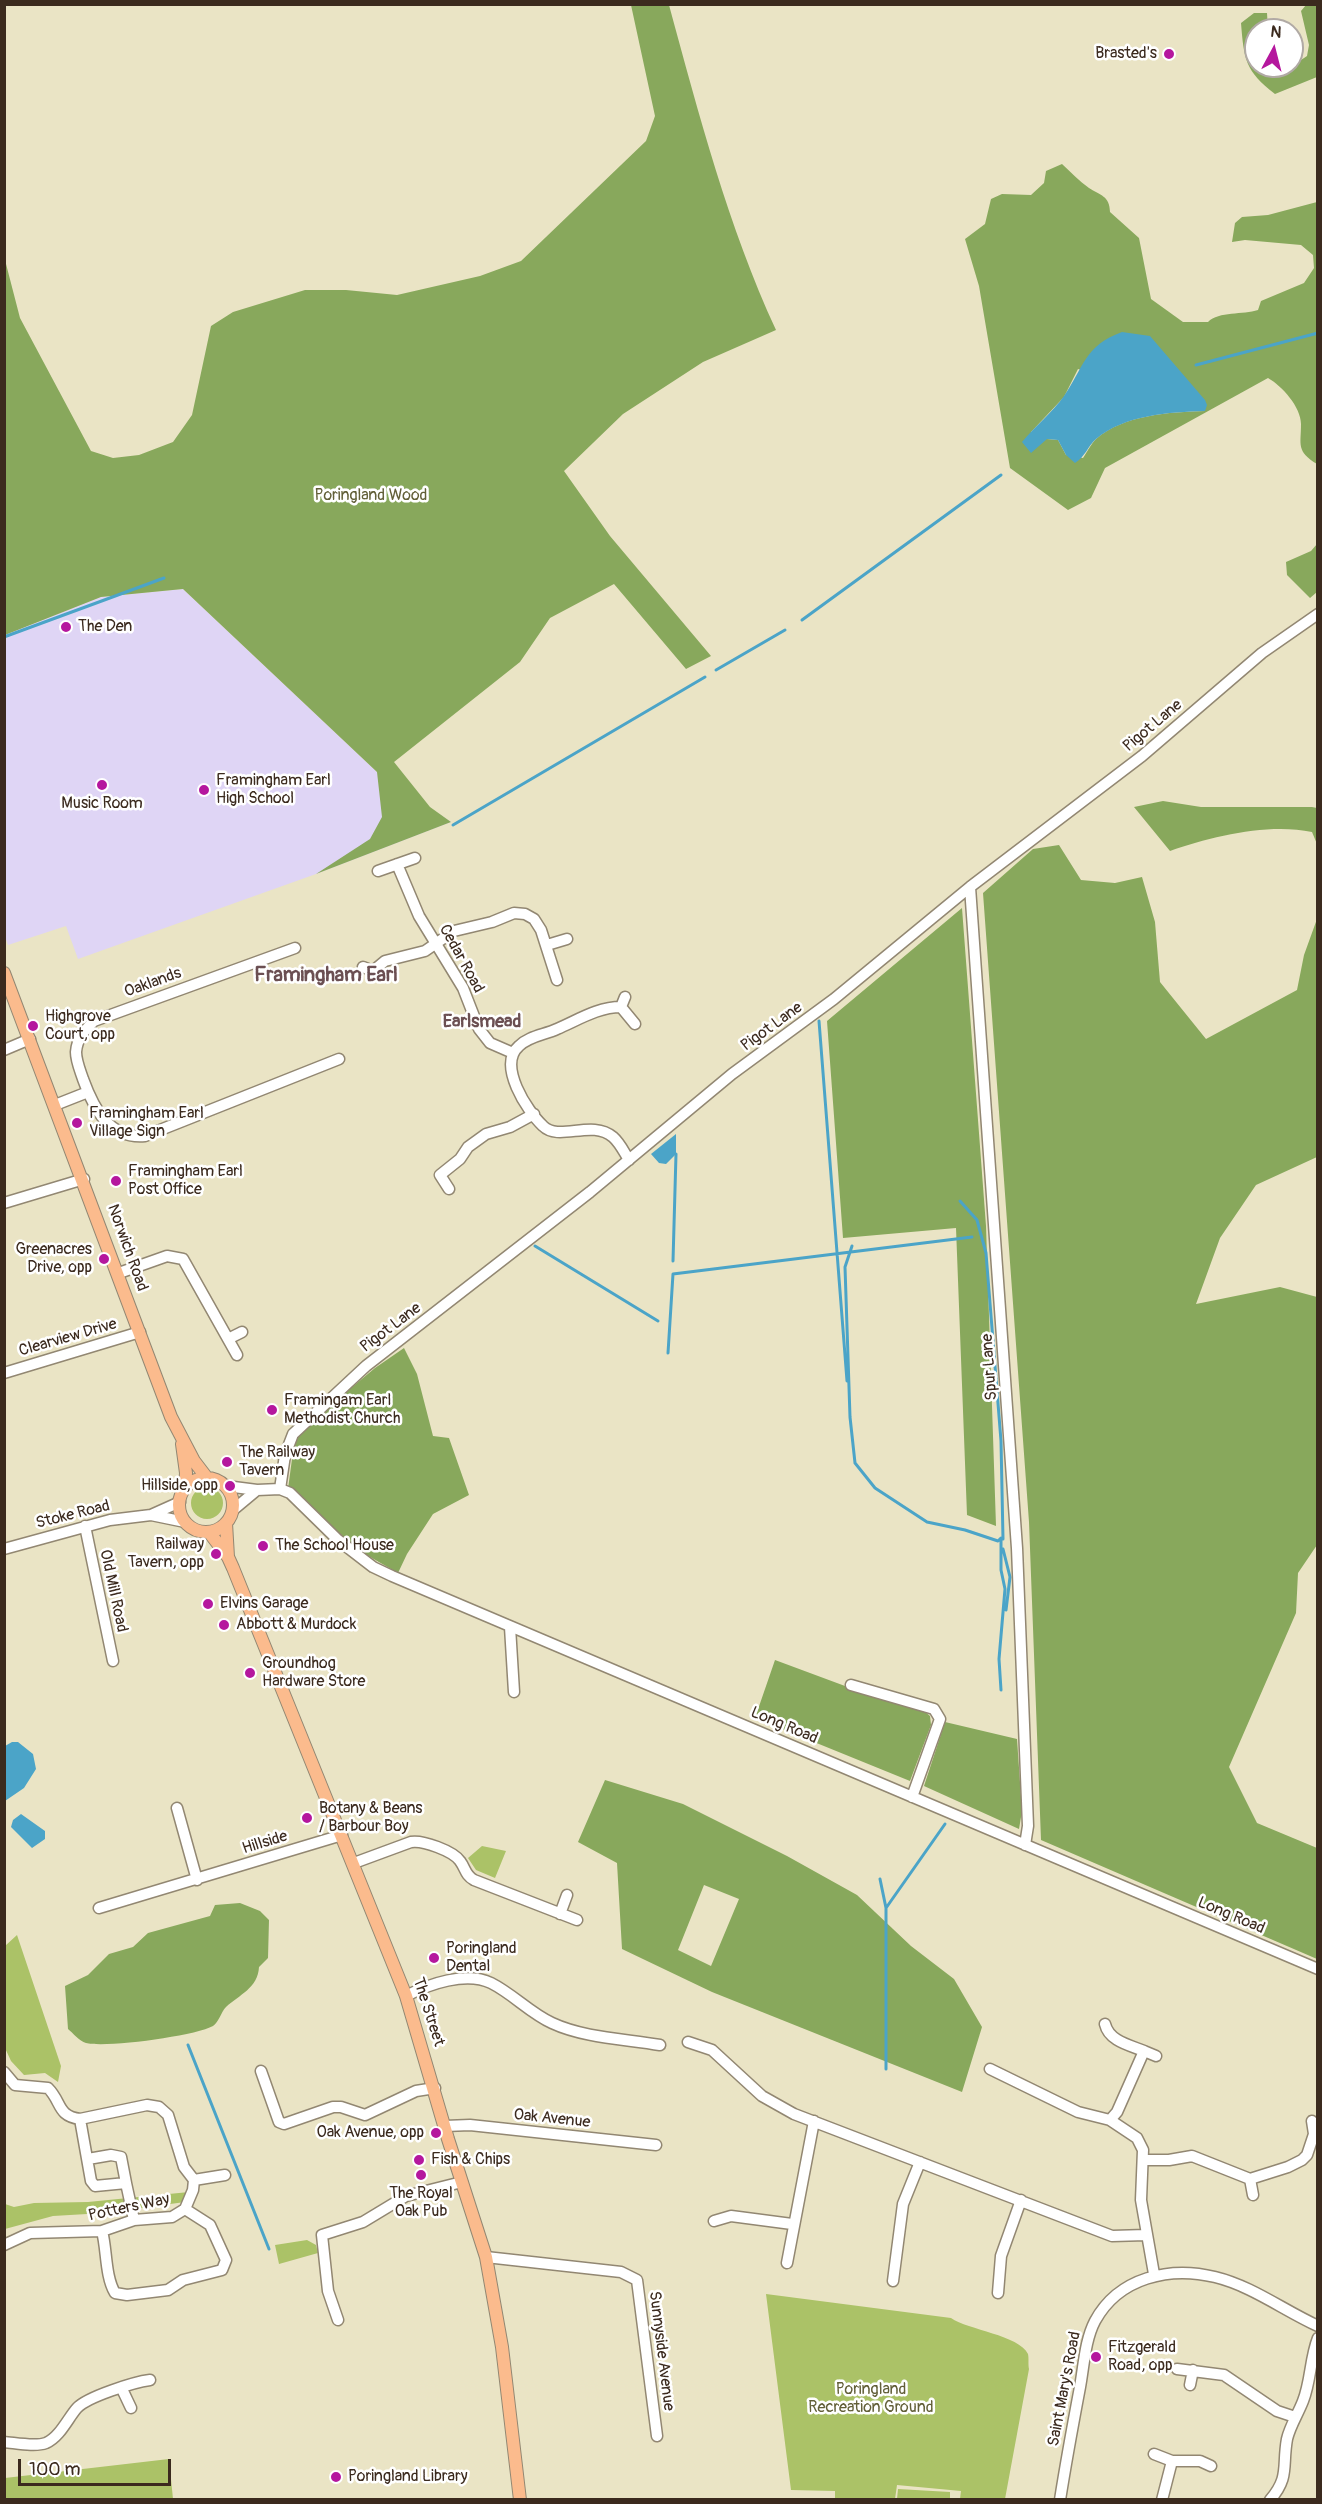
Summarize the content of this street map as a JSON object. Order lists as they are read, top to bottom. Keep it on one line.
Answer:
{"streets":{"main road":["Norwich Road","The Street"],"street":["Pigot Lane","Cedar Road","Oaklands","Clearview Drive","Spur Lane","Stoke Road","Old Mill Road","Long Road","Hillside","Oak Avenue","Potters Way","Sunnyside Avenue","Saint Mary's Road"]},"crossings":[["Pigot Lane","Spur Lane"],["Pigot Lane","Long Road"],["Norwich Road","Clearview Drive"],["Norwich Road","Stoke Road"],["Norwich Road","The Street"],["Spur Lane","Long Road"],["Stoke Road","Old Mill Road"],["Stoke Road","The Street"],["Hillside","The Street"],["The Street","Oak Avenue"],["The Street","Sunnyside Avenue"]],"districts":["Framingham Earl","Earlsmead"],"parks":["Poringland Wood","Poringland Recreation Ground"],"places":["Brasted's","The Den","Music Room","Framingham Earl High School","Highgrove Court, opp","Framingham Earl Village Sign","Framingham Earl Post Office","Greenacres Drive, opp","Framingam Earl Methodist Church","The Railway Tavern","Hillside, opp","The School House","Railway Tavern, opp","Elvins Garage","Abbott & Murdock","Groundhog Hardware Store","Botany & Beans / Barbour Boy","Poringland Dental","Oak Avenue, opp","Fish & Chips","The Royal Oak Pub","Fitzgerald Road, opp","Poringland Library"],"scale_bar":"100 m","north":"top"}
